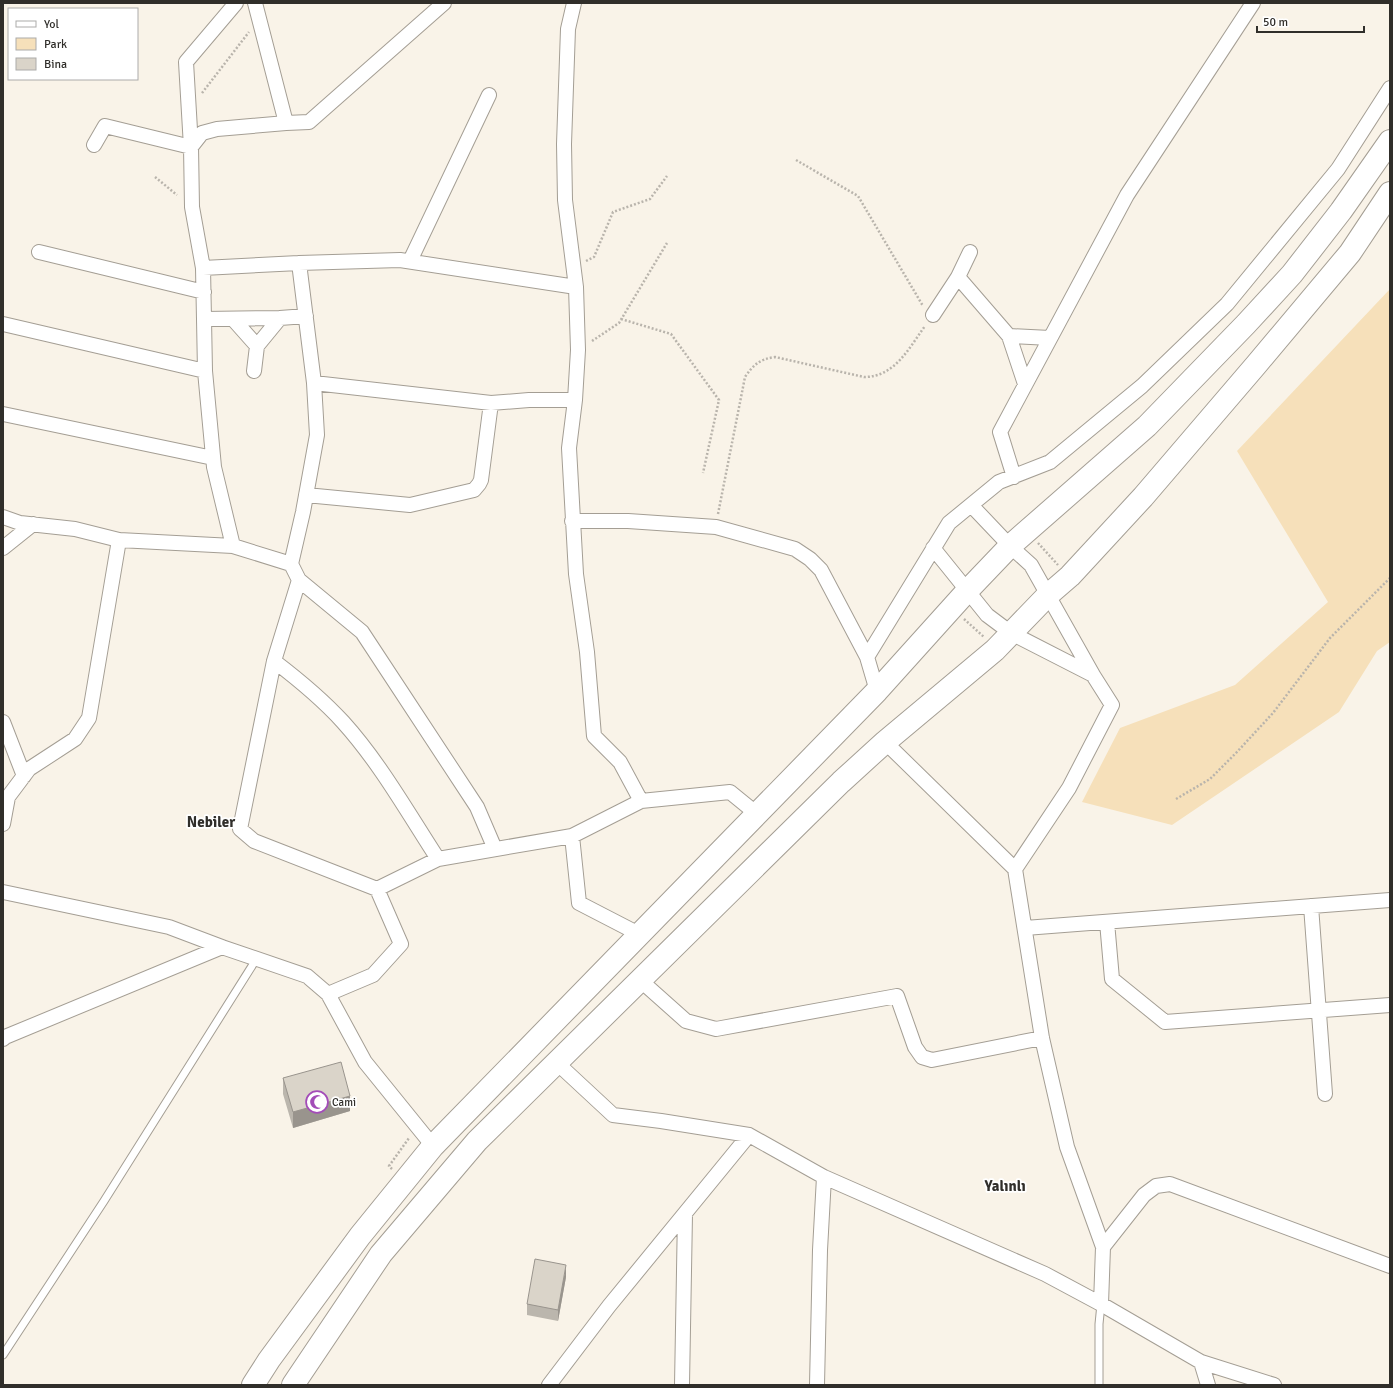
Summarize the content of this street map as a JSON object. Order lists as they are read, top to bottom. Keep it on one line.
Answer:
{"districts":["Nebiler","Yalınlı"],"places":{"mosque":["Cami"]},"legend":["Yol","Park","Bina"],"scale_bar":"50 m"}
